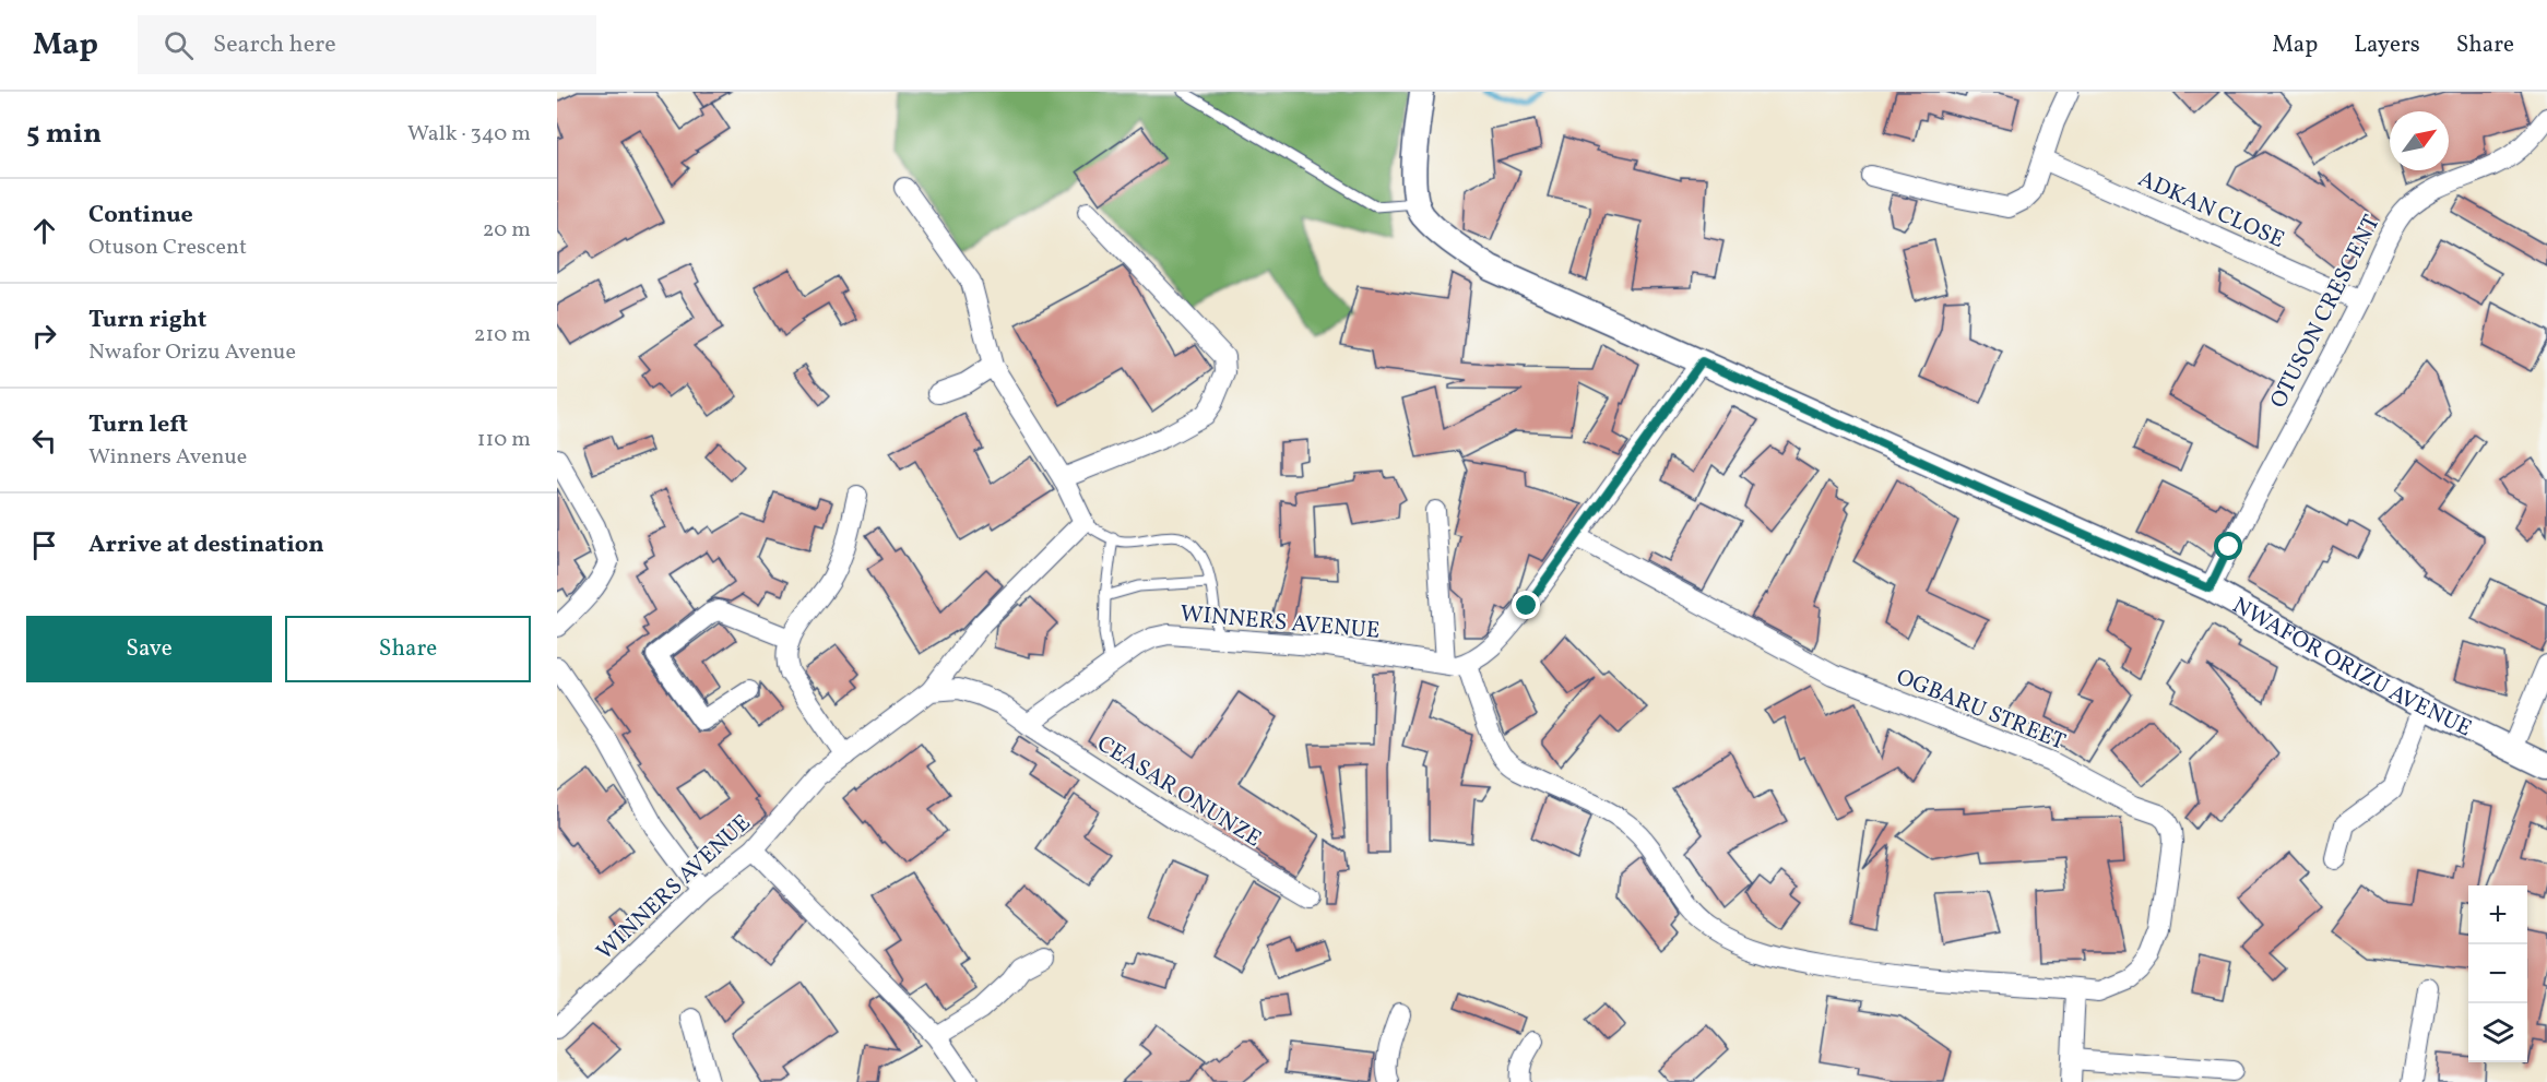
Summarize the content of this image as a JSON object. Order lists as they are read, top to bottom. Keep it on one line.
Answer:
{"streets":{"street":["ADKAN CLOSE","OTUSON CRESCENT","WINNERS AVENUE","NWAFOR ORIZU AVENUE","OGBARU STREET","CEASAR ONUNZE"]},"crossings":[["ADKAN CLOSE","OTUSON CRESCENT"],["OTUSON CRESCENT","NWAFOR ORIZU AVENUE"],["WINNERS AVENUE","OGBARU STREET"],["WINNERS AVENUE","CEASAR ONUNZE"]],"north":"top right","page":{"header":"Map","search":"Search here","nav":["Map","Layers","Share"],"heading":["5 min","Walk · 340 m"],"list":[["Continue","Otuson Crescent","20 m"],["Turn right","Nwafor Orizu Avenue","210 m"],["Turn left","Winners Avenue","110 m"],"Arrive at destination"],"buttons":["Save","Share"],"map_buttons":["+","−"]}}
